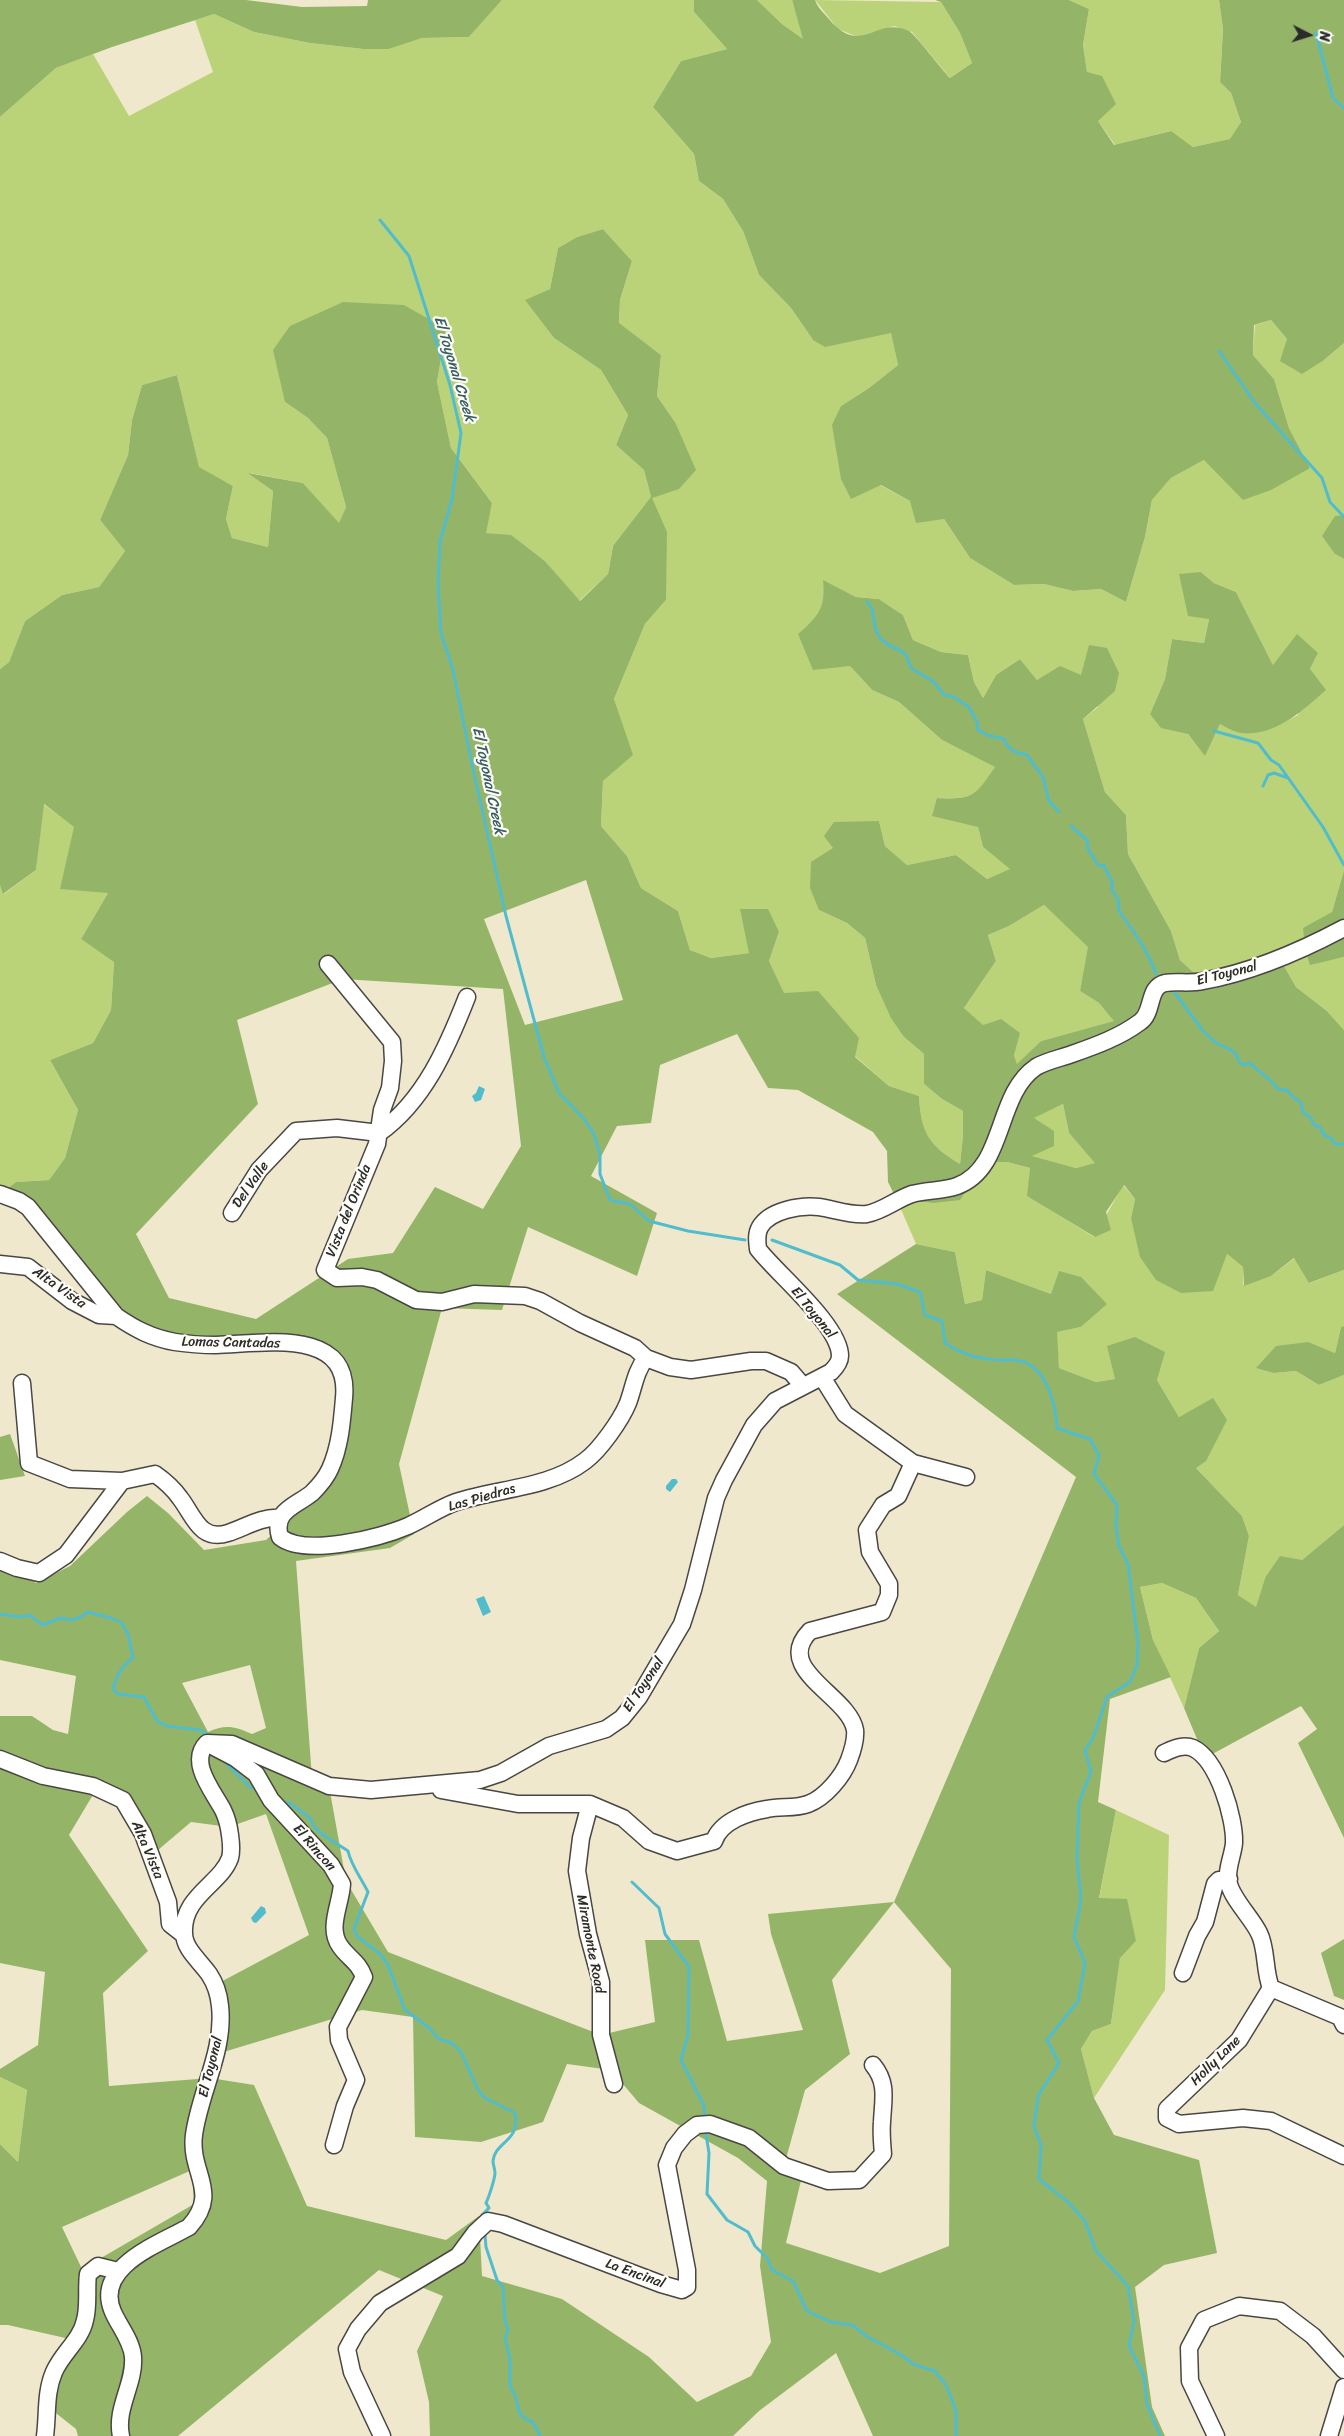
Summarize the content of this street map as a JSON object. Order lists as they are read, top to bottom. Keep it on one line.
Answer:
{"streets":{"street":["El Toyonal","Del Valle","Vista del Orinda","Alta Vista","Lomas Cantadas","Las Piedras","El Rincon","Miramonte Road","Holly Lane","La Encinal"]},"crossings":[["El Toyonal","Vista del Orinda"],["El Toyonal","Alta Vista"],["El Toyonal","El Rincon"],["Del Valle","Vista del Orinda"],["Vista del Orinda","Las Piedras"],["Alta Vista","Lomas Cantadas"],["Lomas Cantadas","Las Piedras"]],"water":["El Toyonal Creek"],"north":"right"}
